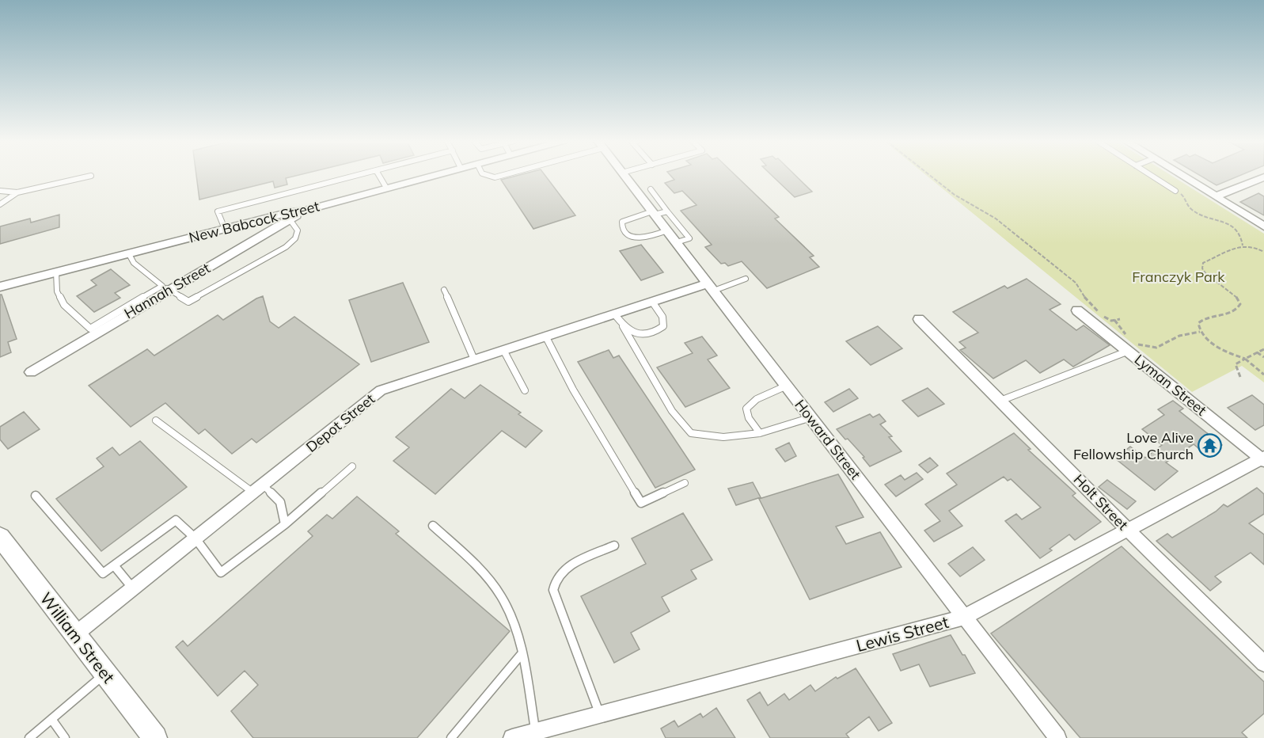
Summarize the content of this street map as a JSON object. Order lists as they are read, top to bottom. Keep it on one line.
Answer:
{"streets":{"main road":["William Street"],"street":["New Babcock Street","Hannah Street","Lyman Street","Depot Street","Howard Street","Holt Street","Lewis Street"]},"crossings":[["New Babcock Street","Hannah Street"],["Lyman Street","Lewis Street"],["Depot Street","Howard Street"],["Depot Street","William Street"],["Howard Street","Lewis Street"],["Holt Street","Lewis Street"]],"parks":["Franczyk Park"],"places":{"temple":["Love Alive Fellowship Church"]}}
